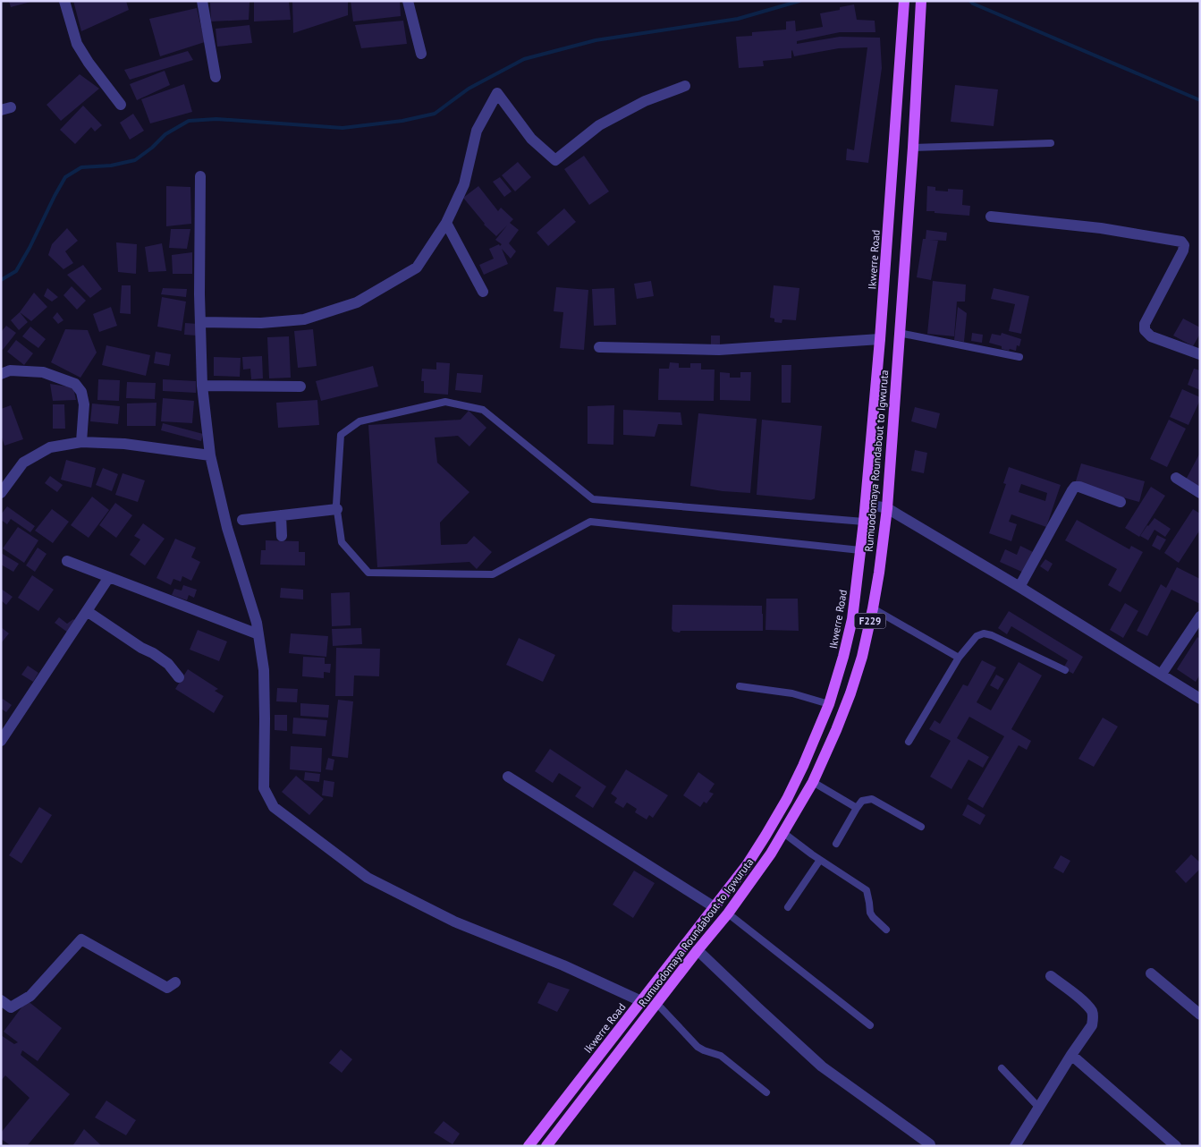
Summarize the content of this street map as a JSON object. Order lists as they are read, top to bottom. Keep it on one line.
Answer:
{"streets":{"main road":["Ikwerre Road","Rumuodomaya Roundabout to Igwuruta","F229"]}}
